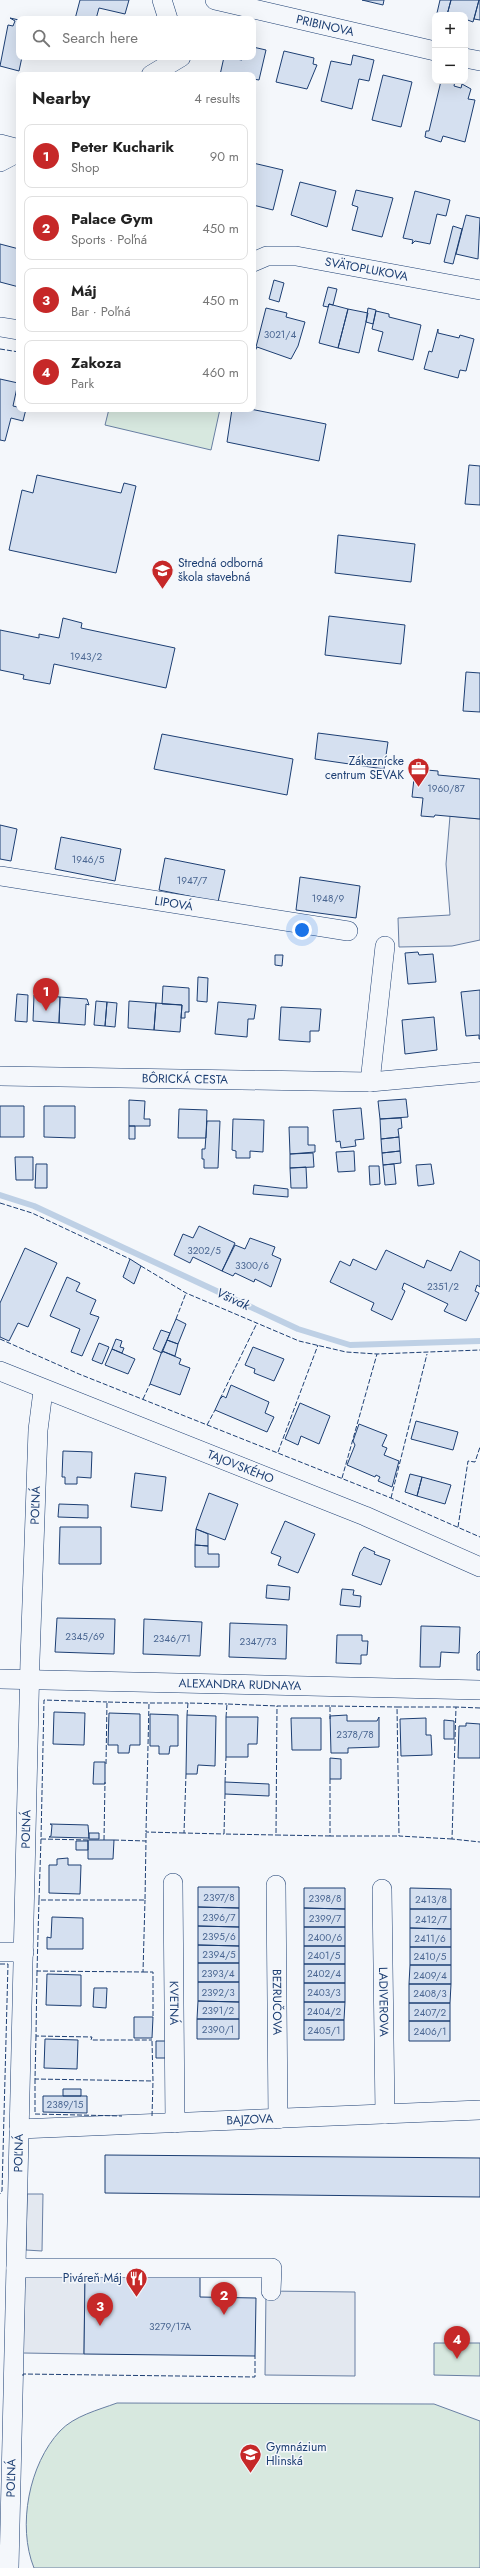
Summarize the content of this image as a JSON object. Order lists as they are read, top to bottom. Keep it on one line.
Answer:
{"streets":{"street":["PRIBINOVA","SVÄTOPLUKOVA","LIPOVÁ","BÔRICKÁ CESTA","TAJOVSKÉHO","POĽNÁ","ALEXANDRA RUDNAYA","BEZRUČOVA","LADIVEROVA","KVETNÁ","BAJZOVA"]},"crossings":[["TAJOVSKÉHO","POĽNÁ"],["POĽNÁ","ALEXANDRA RUDNAYA"],["POĽNÁ","BAJZOVA"],["BEZRUČOVA","BAJZOVA"],["LADIVEROVA","BAJZOVA"],["KVETNÁ","BAJZOVA"]],"water":["Všivák"],"places":{"school or university":["Stredná odborná škola stavebná","Gymnázium Hlinská"],"office":["Zákaznícke centrum SEVAK"],"restaurant":["Piváreň Máj"]},"house_numbers":["3021/4","1943/2","1960/87","1946/5","1947/7","1948/9","3202/5","3300/6","2351/2","2345/69","2346/71","2347/73","2378/78","2397/8","2398/8","2413/8","2396/7","2399/7","2412/7","2395/6","2400/6","2411/6","2394/5","2401/5","2410/5","2393/4","2402/4","2409/4","2392/3","2403/3","2408/3","2391/2","2404/2","2407/2","2390/1","2405/1","2406/1","2389/15","3279/17A"],"page":{"map_buttons":["+","−"],"search":"Search here","heading":["Nearby","4 results"],"list":[{"mark":"1","name":"Peter Kucharik","note":"Shop","value":"90 m"},{"mark":"2","name":"Palace Gym","note":"Sports · Poľná","value":"450 m"},{"mark":"3","name":"Máj","note":"Bar · Poľná","value":"450 m"},{"mark":"4","name":"Zakoza","note":"Park","value":"460 m"}],"pins":["1","2","3","4"]}}
